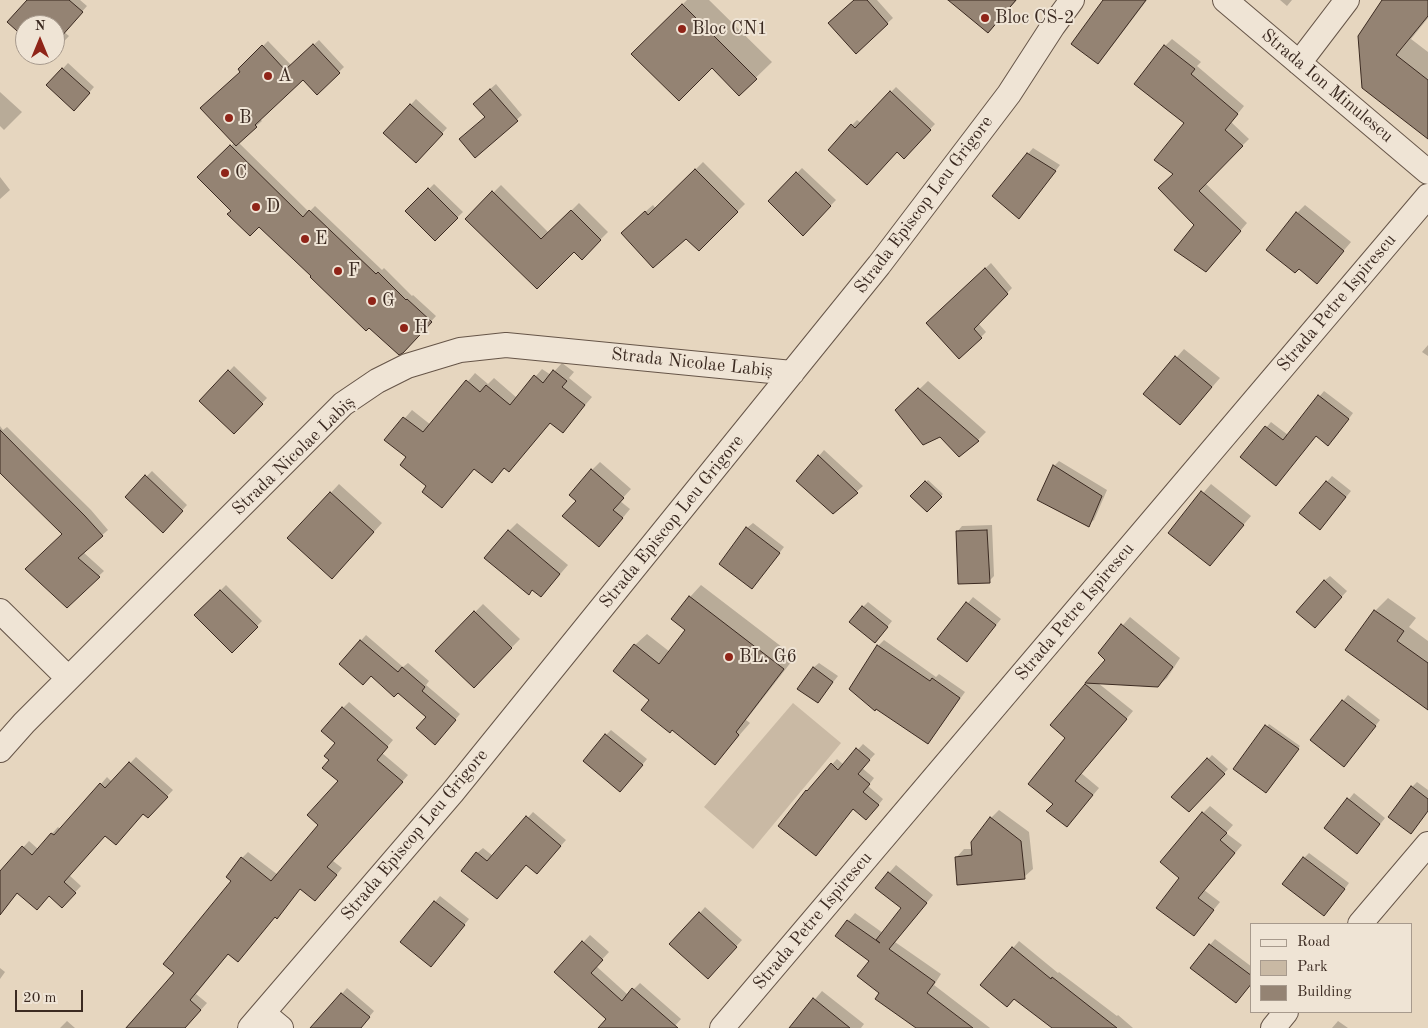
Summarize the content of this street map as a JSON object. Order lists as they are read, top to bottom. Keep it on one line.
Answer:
{"streets":{"street":["Strada Ion Minulescu","Strada Episcop Leu Grigore","Strada Petre Ispirescu","Strada Nicolae Labiș"]},"crossings":[["Strada Episcop Leu Grigore","Strada Nicolae Labiș"]],"places":["Bloc CS-2","Bloc CN1","A","B","C","D","E","F","G","H","BL. G6"],"legend":["Road","Park","Building"],"scale_bar":"20 m","north":"top"}
